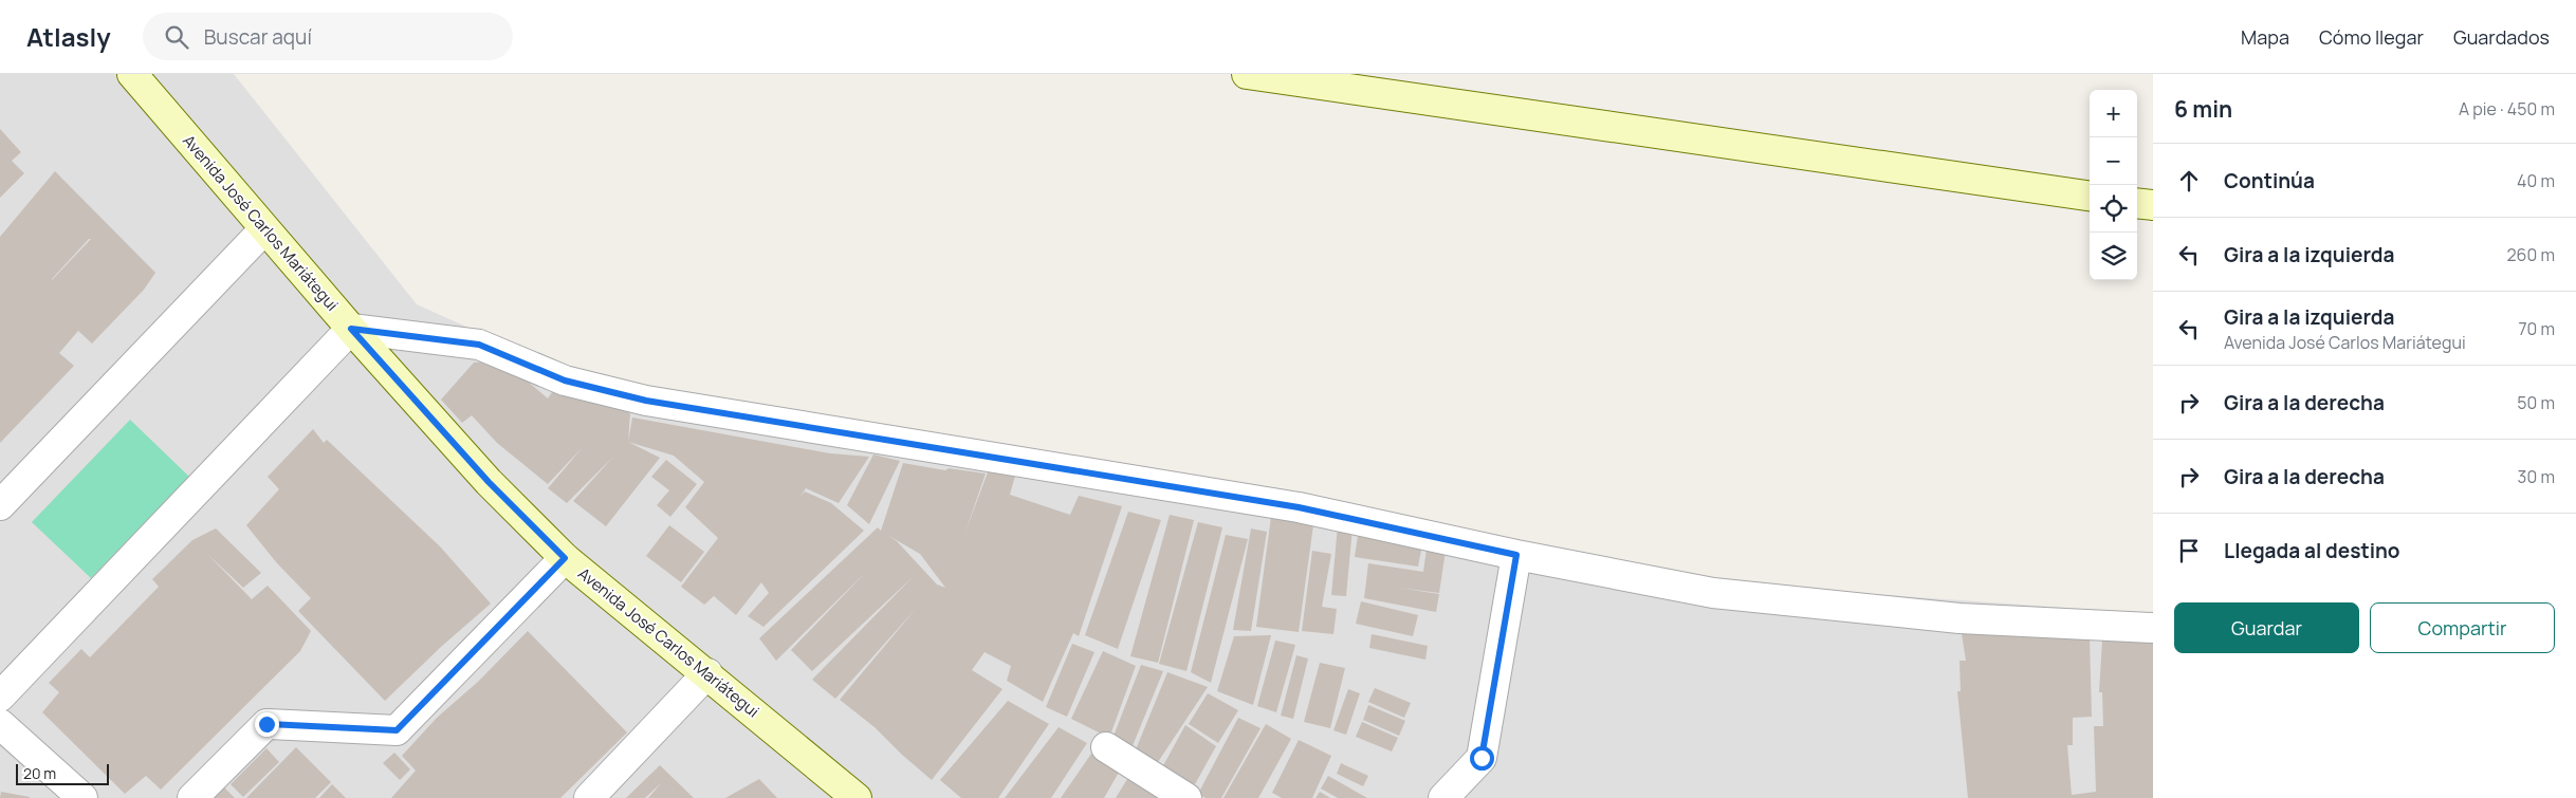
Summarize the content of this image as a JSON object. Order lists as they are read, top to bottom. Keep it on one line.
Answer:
{"streets":{"main road":["Avenida José Carlos Mariátegui"]},"scale_bar":"20 m","page":{"header":"Atlasly","search":"Buscar aquí","nav":["Mapa","Cómo llegar","Guardados"],"heading":["6 min","A pie · 450 m"],"map_buttons":["+","−"],"list":[["Continúa","40 m"],["Gira a la izquierda","260 m"],["Gira a la izquierda","Avenida José Carlos Mariátegui","70 m"],["Gira a la derecha","50 m"],["Gira a la derecha","30 m"],"Llegada al destino"],"buttons":["Guardar","Compartir"],"scale":"20 m"}}
